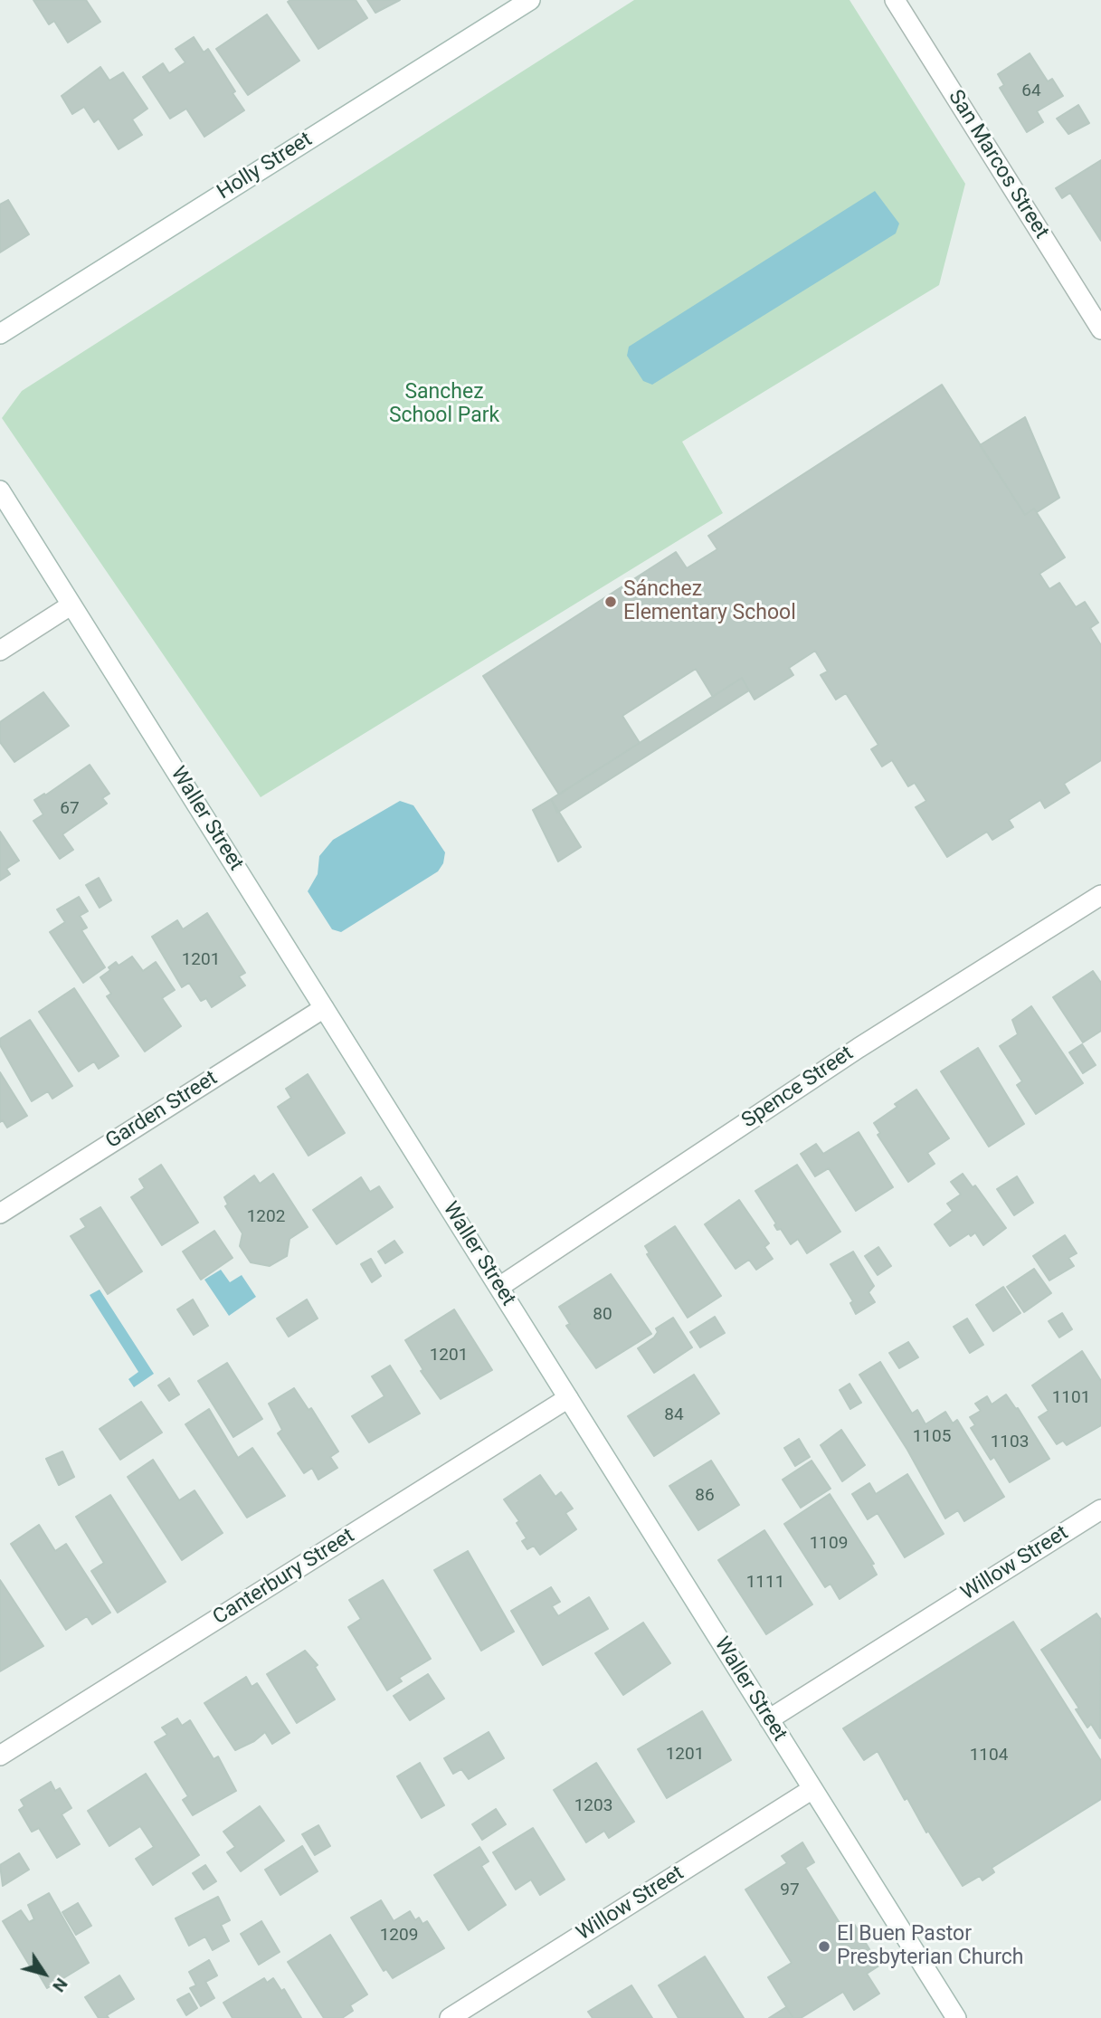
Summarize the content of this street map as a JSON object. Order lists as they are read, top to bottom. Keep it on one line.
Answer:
{"streets":{"street":["San Marcos Street","Holly Street","Waller Street","Spence Street","Garden Street","Willow Street","Canterbury Street"]},"crossings":[["Waller Street","Spence Street"],["Waller Street","Garden Street"],["Waller Street","Willow Street"],["Waller Street","Canterbury Street"]],"parks":["Sanchez School Park"],"places":["Sánchez Elementary School","El Buen Pastor Presbyterian Church"],"house_numbers":["64","67","1201","1202","80","1201","1101","84","1105","1103","86","1109","1111","1201","1104","1203","97","1209"],"north":"bottom right"}
